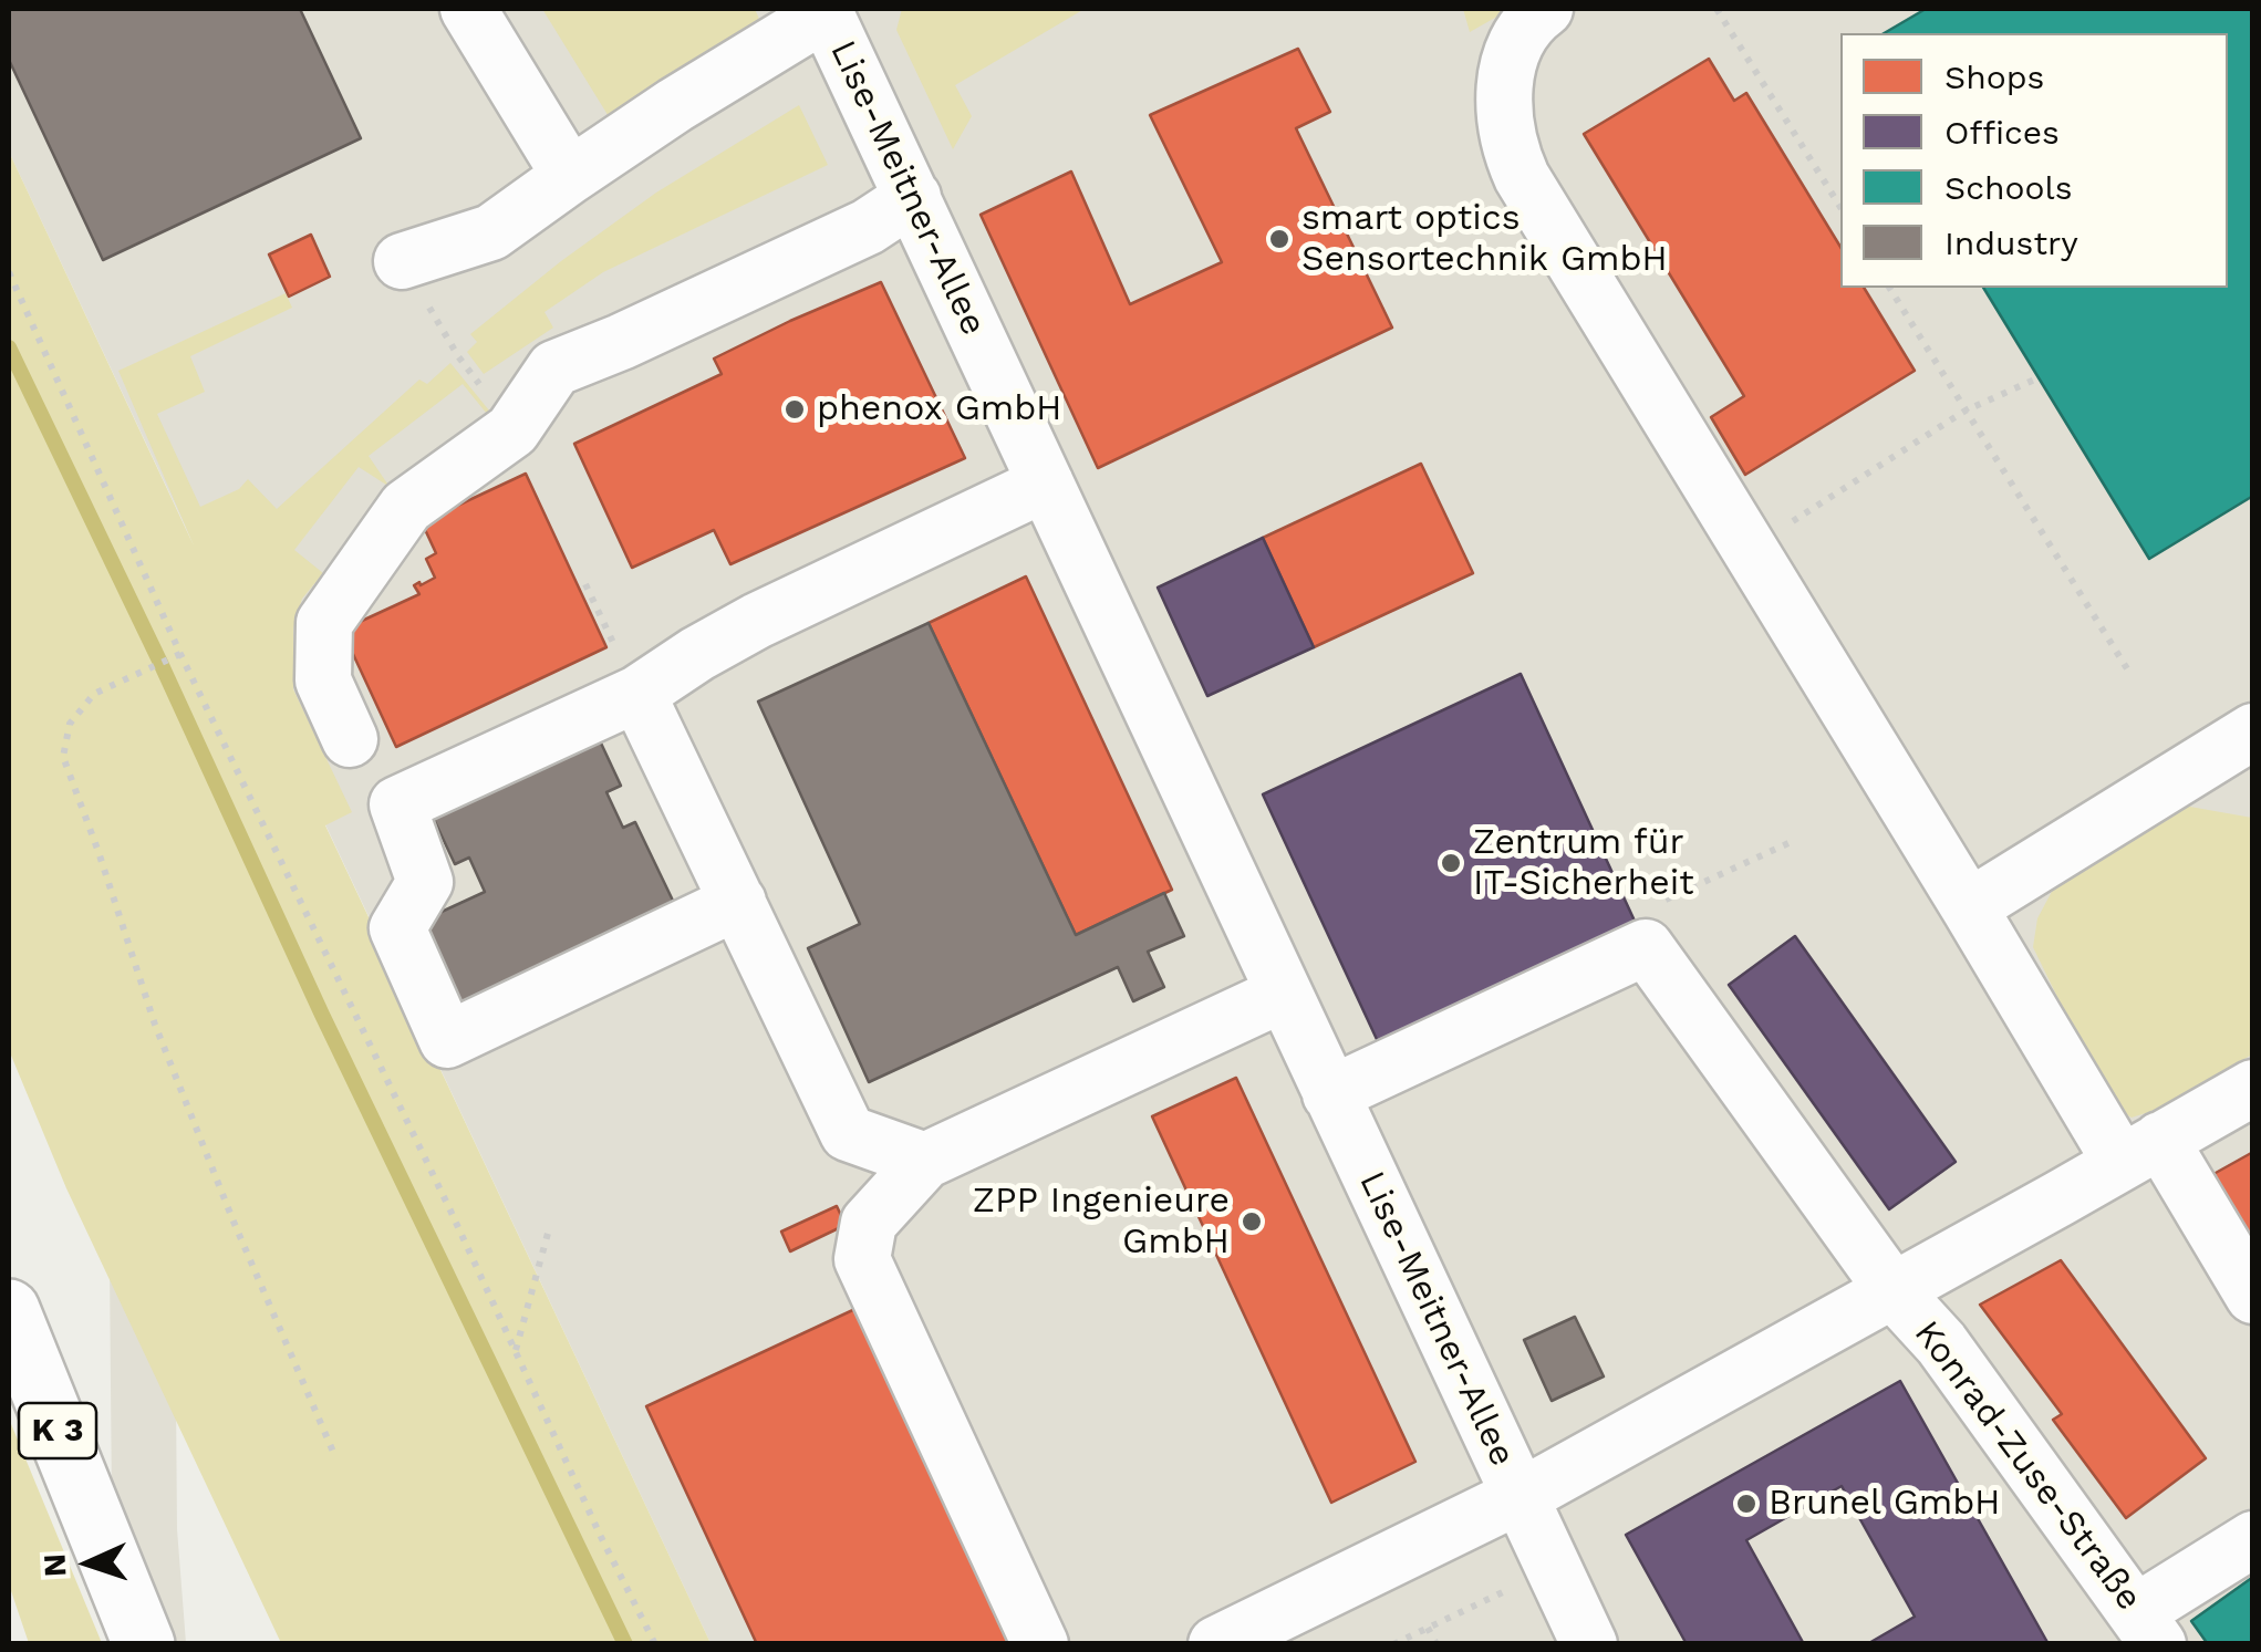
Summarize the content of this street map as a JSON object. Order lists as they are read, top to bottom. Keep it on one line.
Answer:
{"streets":{"highway":["K 3"],"street":["Lise-Meitner-Allee","Konrad-Zuse-Straße"]},"crossings":[["Lise-Meitner-Allee","Konrad-Zuse-Straße"]],"places":["smart optics Sensortechnik GmbH","phenox GmbH","Zentrum für IT-Sicherheit","ZPP Ingenieure GmbH","Brunel GmbH"],"legend":["Shops","Offices","Schools","Industry"],"north":"left"}
